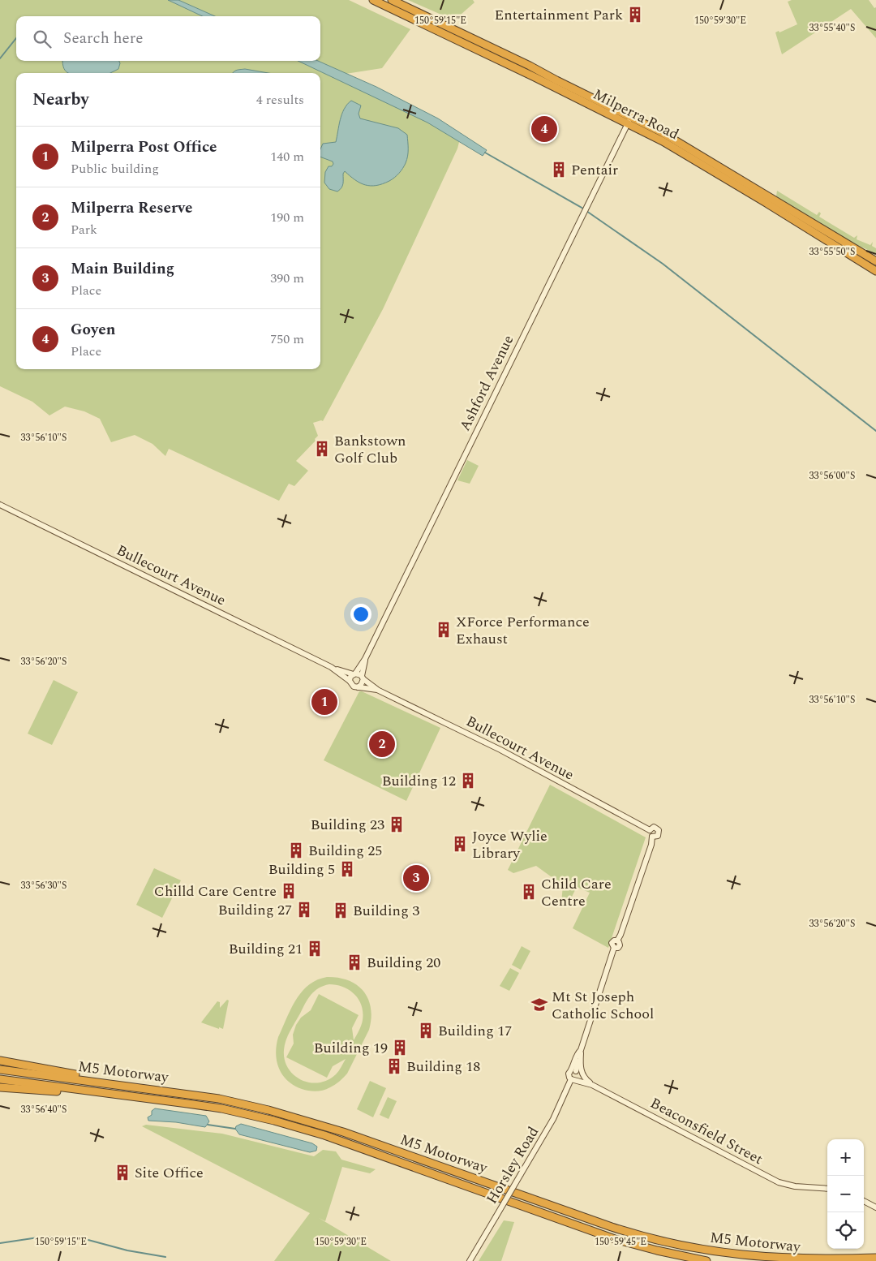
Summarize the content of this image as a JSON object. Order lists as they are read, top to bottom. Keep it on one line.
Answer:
{"streets":{"highway":["Milperra Road","M5 Motorway"],"main road":["Ashford Avenue","Bullecourt Avenue","Beaconsfield Street","Horsley Road"]},"crossings":[["Milperra Road","Ashford Avenue"],["Ashford Avenue","Bullecourt Avenue"],["Beaconsfield Street","Horsley Road"]],"places":{"building":["Entertainment Park","Pentair","Bankstown Golf Club","XForce Performance Exhaust","Building 12","Building 23","Joyce Wylie Library","Building 25","Building 5","Chilld Care Centre","Child Care Centre","Building 27","Building 3","Building 21","Building 20","Building 17","Building 19","Building 18","Site Office"],"school or university":["Mt St Joseph Catholic School"]},"page":{"search":"Search here","heading":["Nearby","4 results"],"pins":["4","1","2","3"],"list":[{"mark":"1","name":"Milperra Post Office","note":"Public building","value":"140 m"},{"mark":"2","name":"Milperra Reserve","note":"Park","value":"190 m"},{"mark":"3","name":"Main Building","note":"Place","value":"390 m"},{"mark":"4","name":"Goyen","note":"Place","value":"750 m"}],"map_buttons":["+","−"]},"coordinates":["150°59'15\"E","150°59'30\"E","33°55'40\"S","33°55'50\"S","33°56'10\"S","33°56'00\"S","33°56'20\"S","33°56'30\"S","33°56'40\"S","150°59'45\"E"]}
